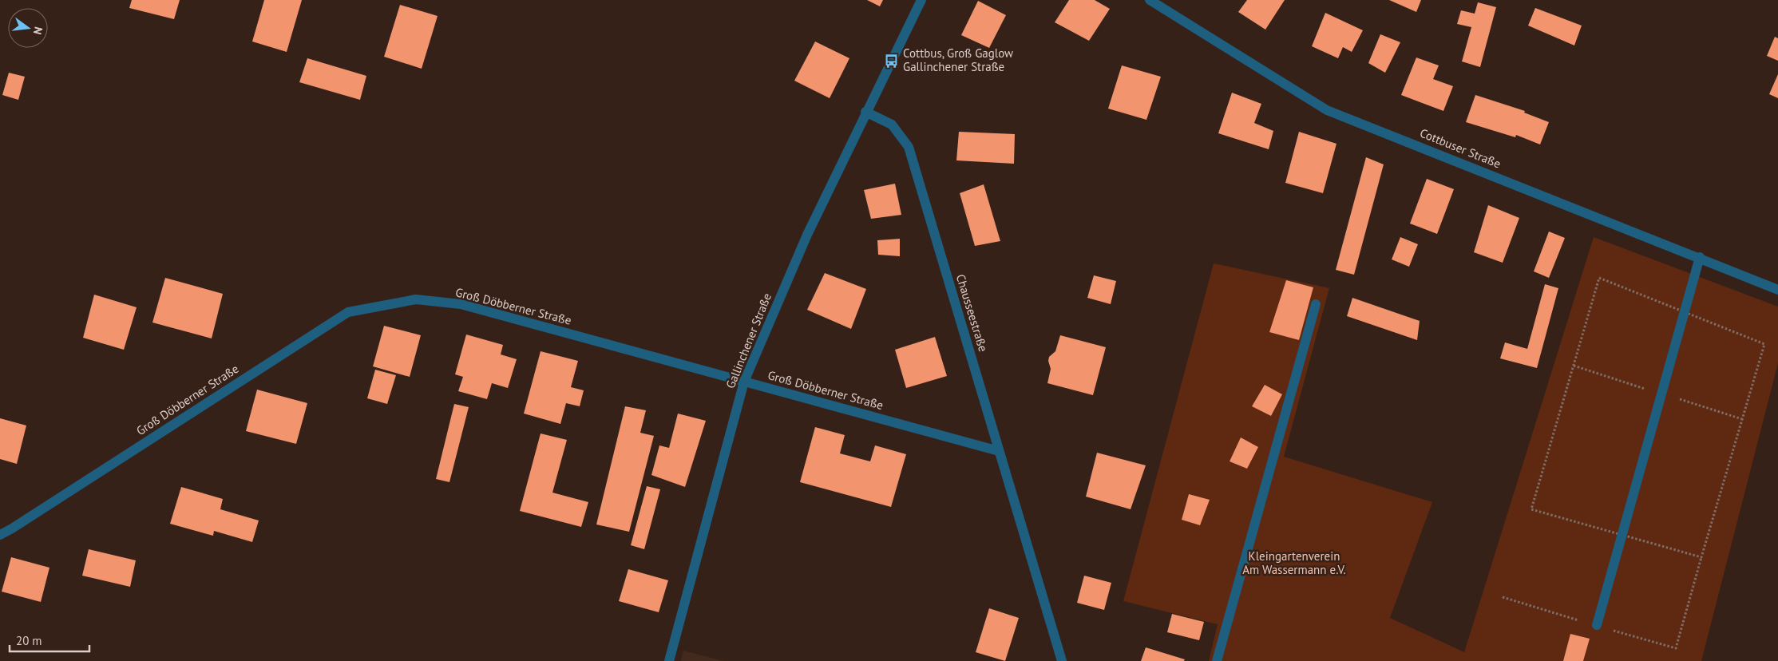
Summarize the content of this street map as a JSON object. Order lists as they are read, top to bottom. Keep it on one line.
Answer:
{"streets":{"street":["Cottbuser Straße","Groß Döbberner Straße","Chausseestraße","Gallinchener Straße"]},"crossings":[["Groß Döbberner Straße","Chausseestraße"],["Groß Döbberner Straße","Gallinchener Straße"],["Chausseestraße","Gallinchener Straße"]],"parks":["Kleingartenverein Am Wassermann e.V."],"places":{"bus stop":["Cottbus, Groß Gaglow Gallinchener Straße"]},"scale_bar":"20 m","north":"right"}
